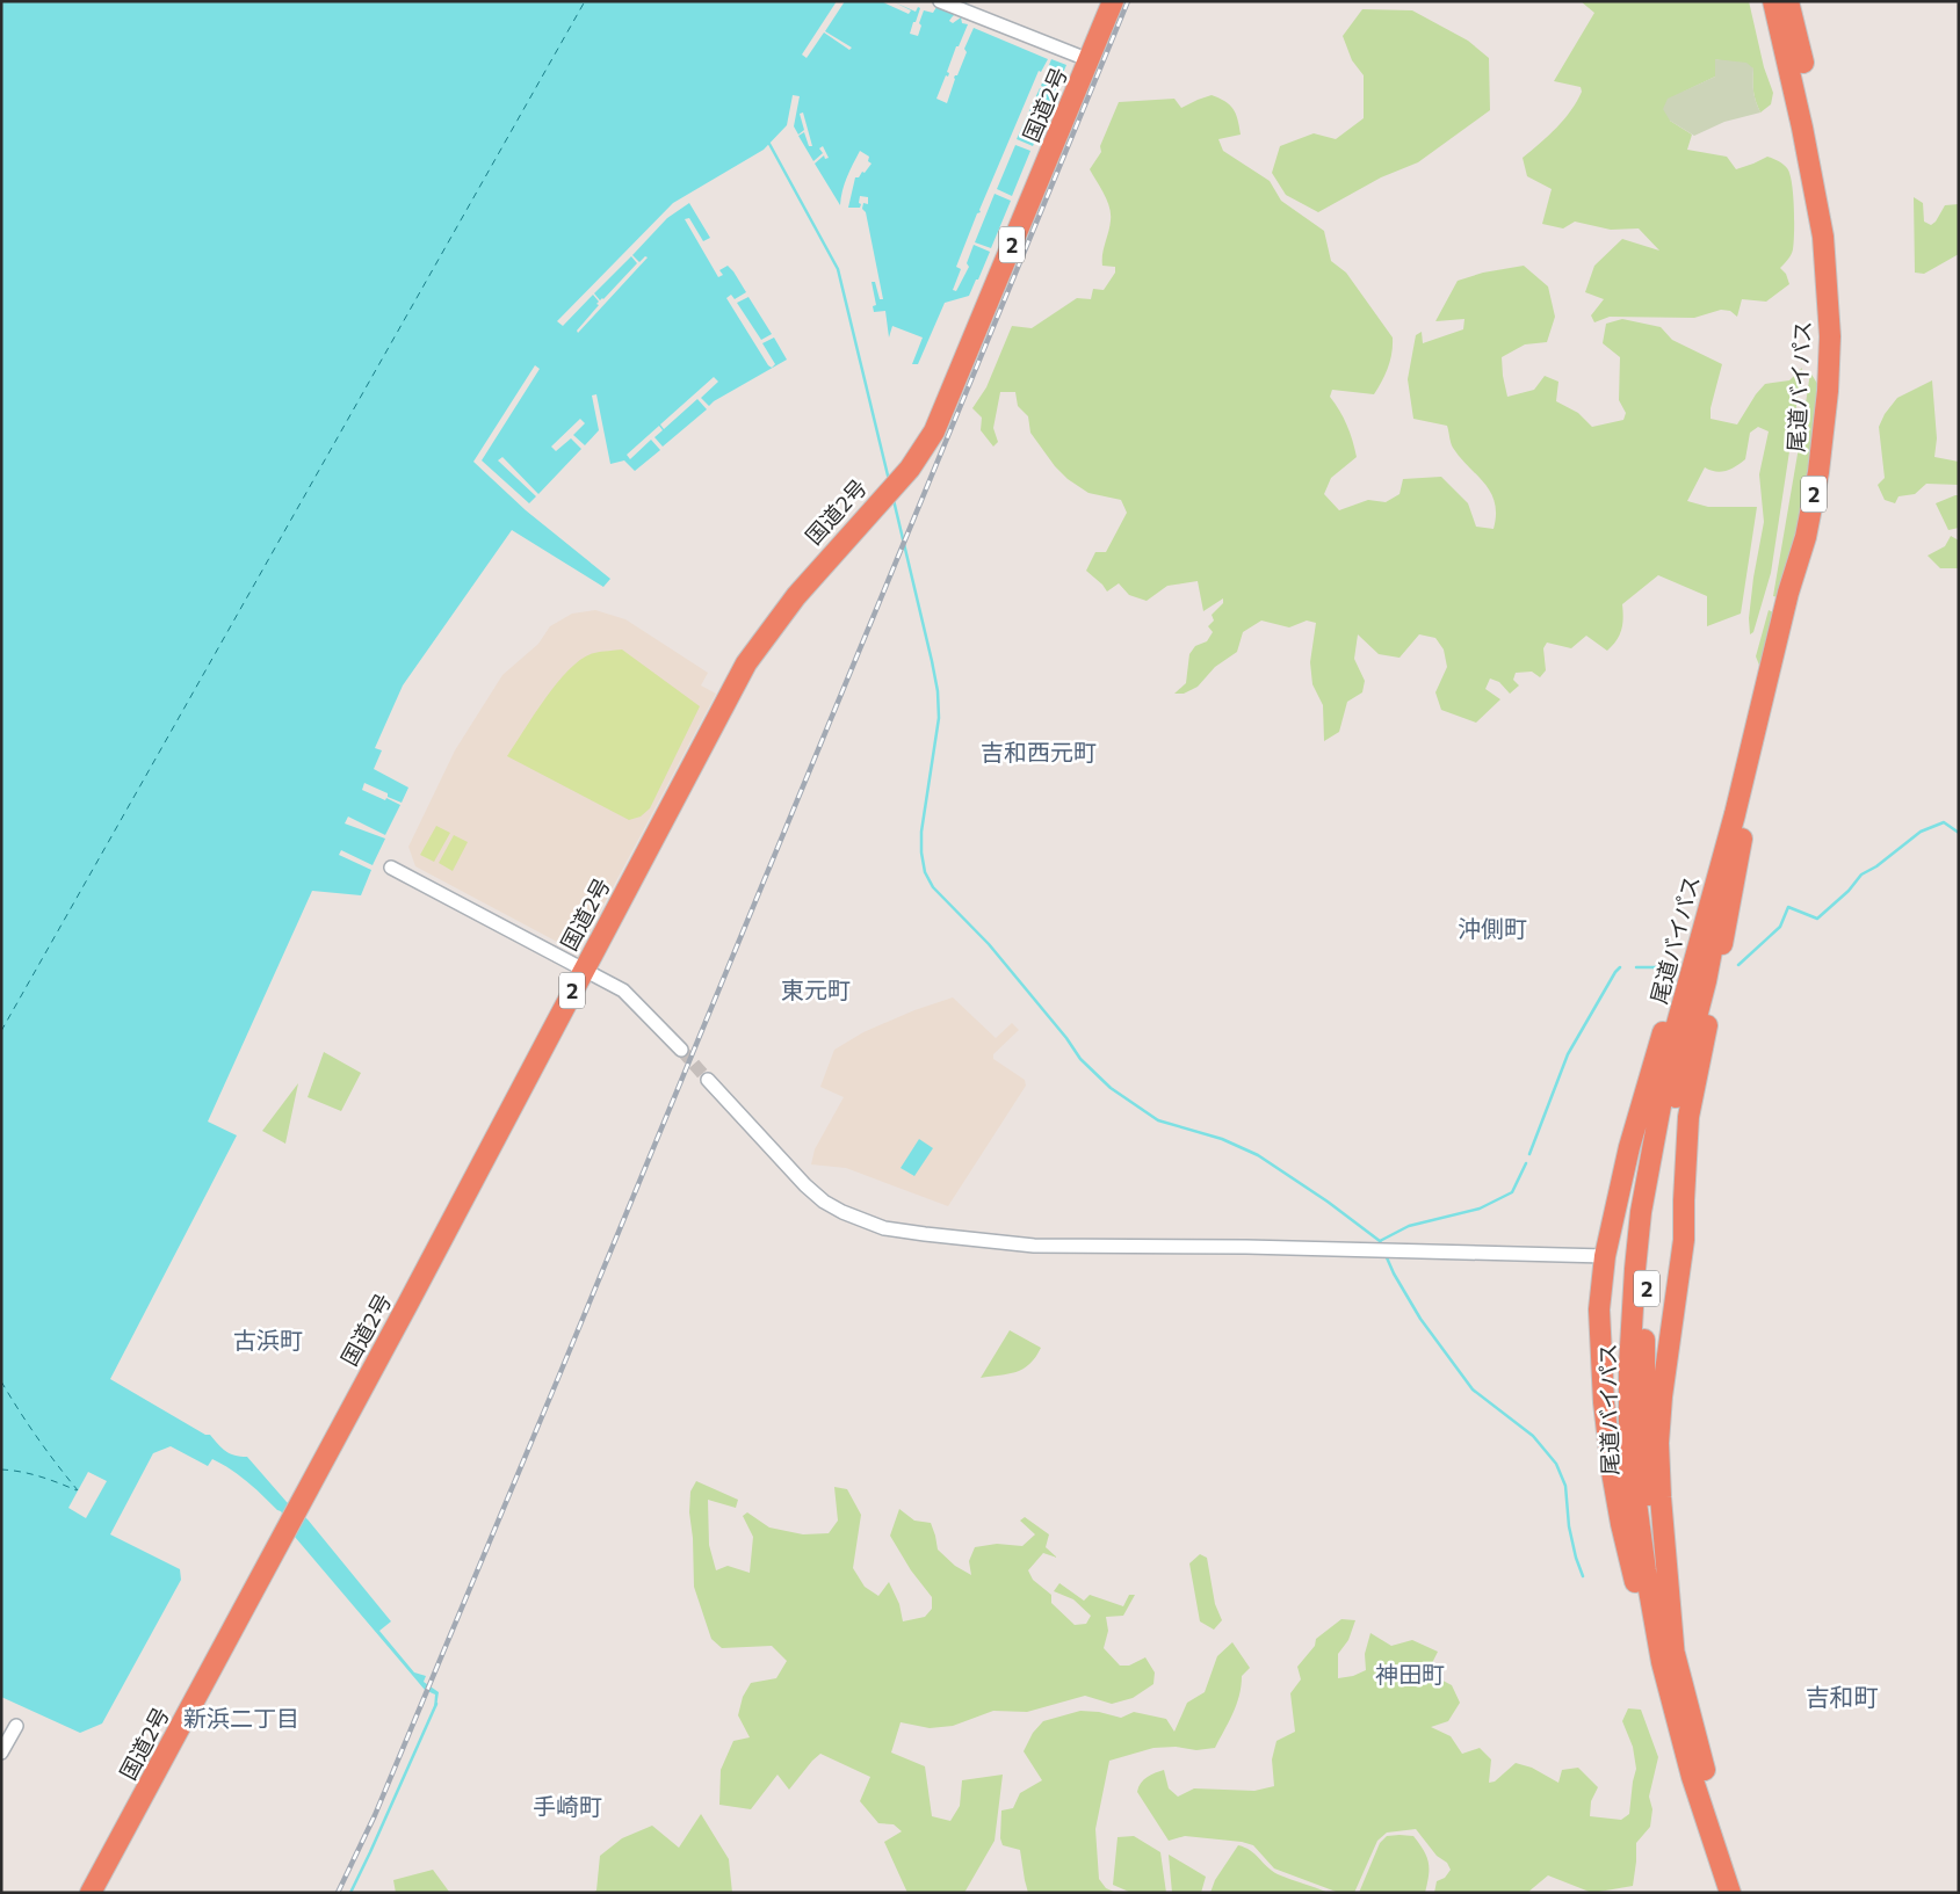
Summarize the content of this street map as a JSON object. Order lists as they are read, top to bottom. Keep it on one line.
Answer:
{"streets":{"highway":["国道2号","2","尾道バイパス"]},"districts":["吉和西元町","沖側町","東元町","古浜町","神田町","吉和町","新浜二丁目","手崎町"]}
